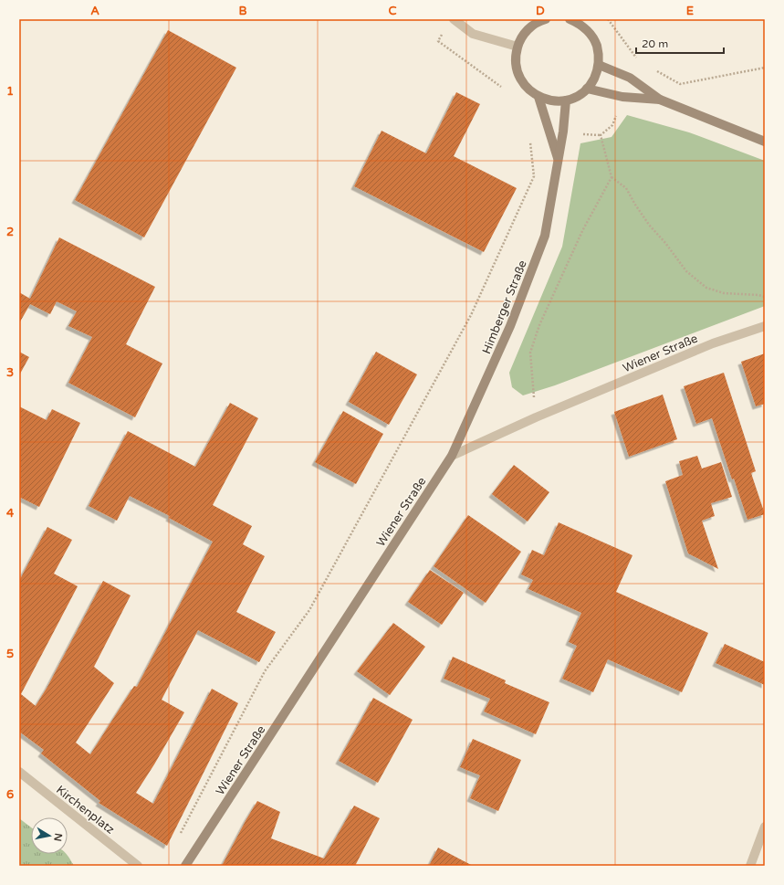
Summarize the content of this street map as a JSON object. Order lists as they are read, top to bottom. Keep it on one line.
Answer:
{"streets":{"main road":["Himberger Straße","Wiener Straße"],"street":["Kirchenplatz"]},"crossings":[["Himberger Straße","Wiener Straße"]],"scale_bar":"20 m","north":"right","grid":{"columns":["A","B","C","D","E"],"rows":["1","2","3","4","5","6"]}}
